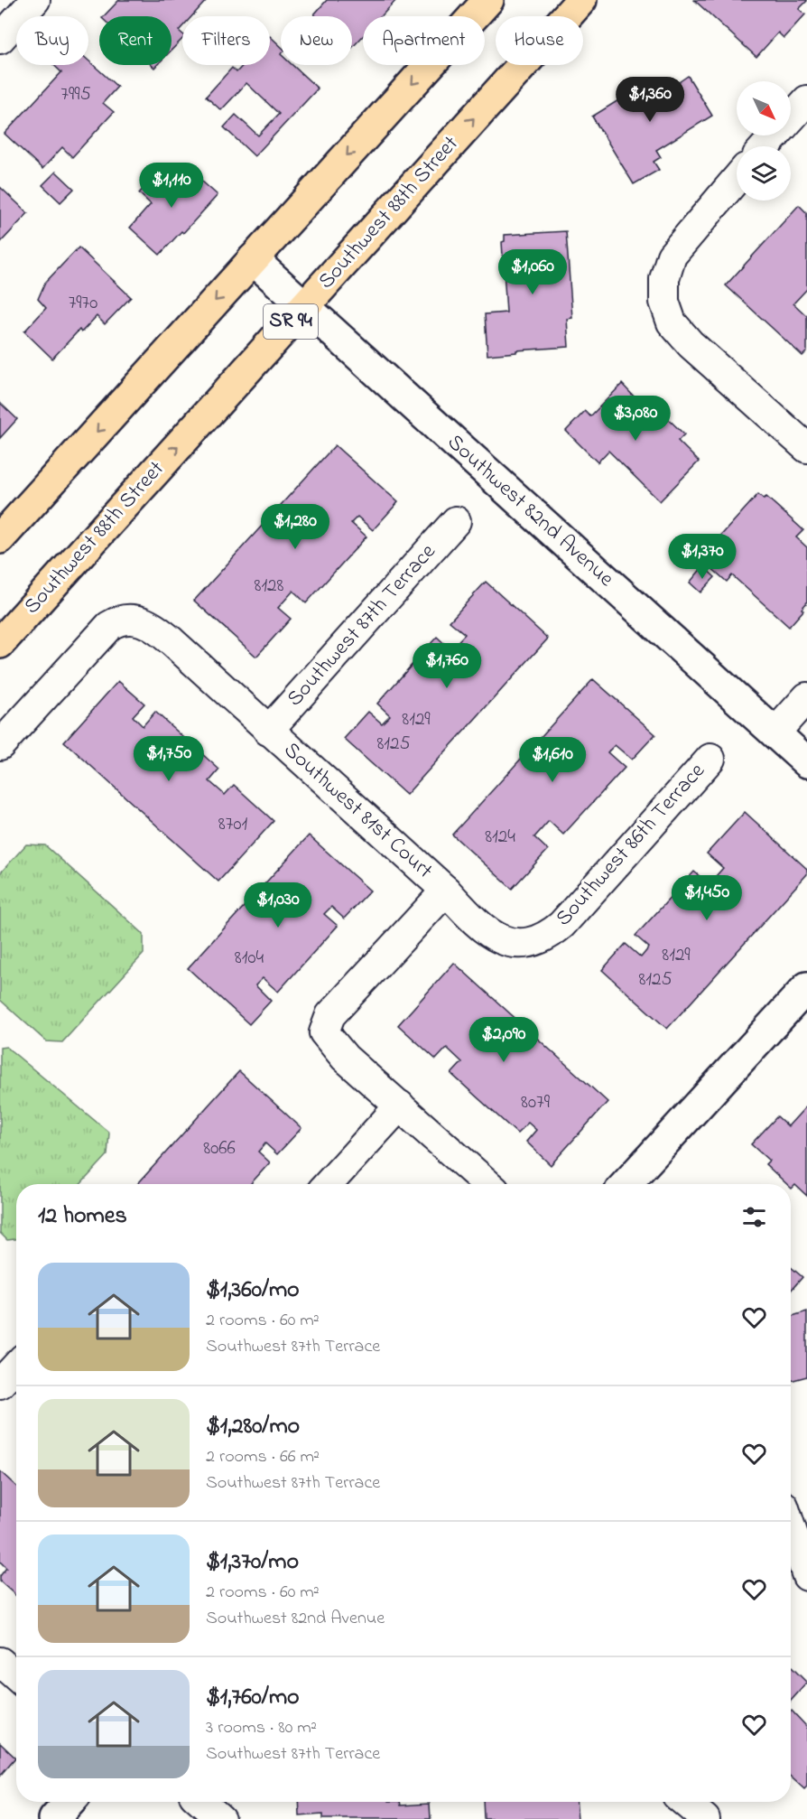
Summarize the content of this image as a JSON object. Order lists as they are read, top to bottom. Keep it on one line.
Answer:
{"streets":{"main road":["Southwest 88th Street","SR 94"],"street":["Southwest 82nd Avenue","Southwest 87th Terrace","Southwest 81st Court","Southwest 86th Terrace"]},"crossings":[["Southwest 88th Street","Southwest 82nd Avenue"],["Southwest 87th Terrace","Southwest 81st Court"],["Southwest 81st Court","Southwest 86th Terrace"]],"house_numbers":["7995","7970","8128","8129","8125","8701","8124","8129","8104","8125","8079","8066"],"north":"bottom right","page":{"chip":["Buy","Rent","Filters","New","Apartment","House"],"price":["$1,360","$1,110","$1,060","$3,080","$1,280","$1,370","$1,760","$1,750","$1,610","$1,450","$1,030","$2,090"],"heading":"12 homes","list":[{"name":"$1,360/mo","note":"2 rooms · 60 m² · Southwest 87th Terrace"},{"name":"$1,280/mo","note":"2 rooms · 66 m² · Southwest 87th Terrace"},{"name":"$1,370/mo","note":"2 rooms · 60 m² · Southwest 82nd Avenue"},{"name":"$1,760/mo","note":"3 rooms · 80 m² · Southwest 87th Terrace"}]}}
